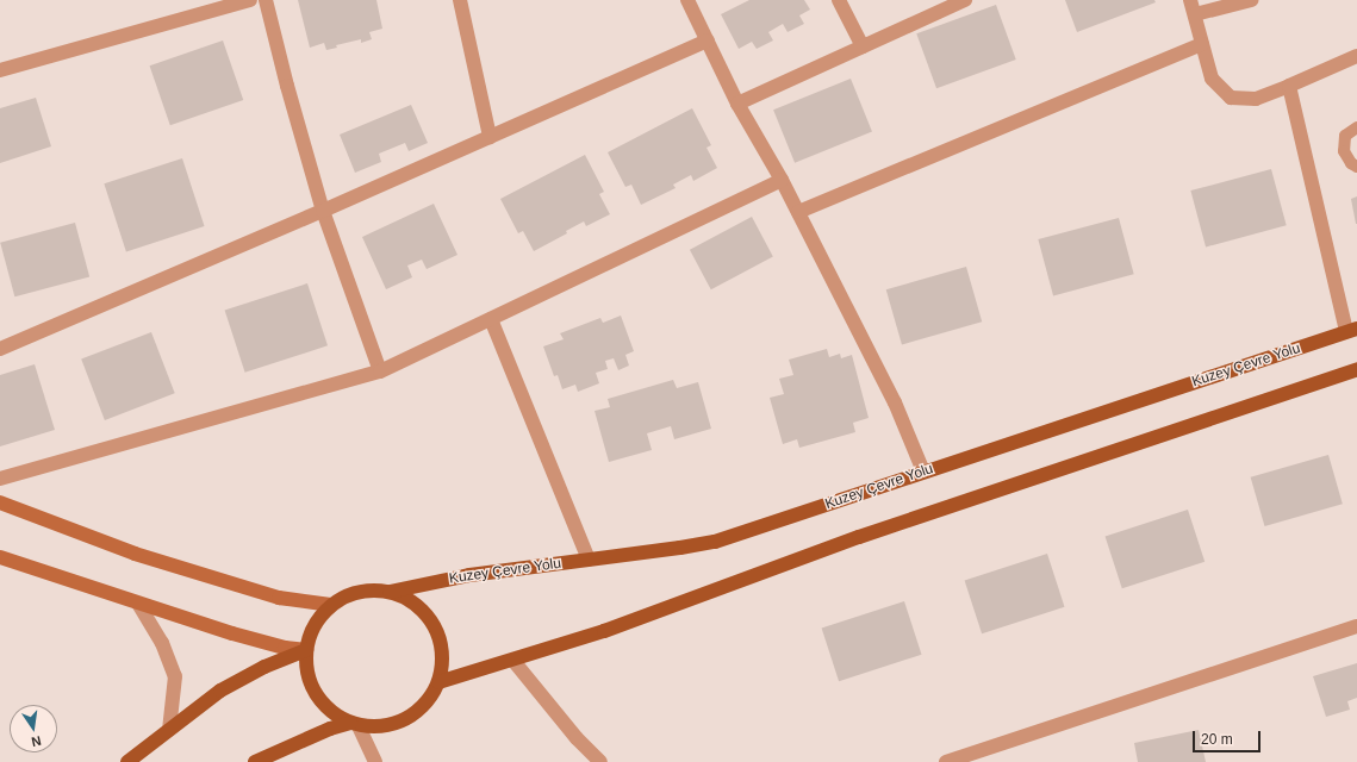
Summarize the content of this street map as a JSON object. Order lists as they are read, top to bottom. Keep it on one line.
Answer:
{"streets":{"main road":["Kuzey Çevre Yolu"]},"scale_bar":"20 m","north":"bottom"}
